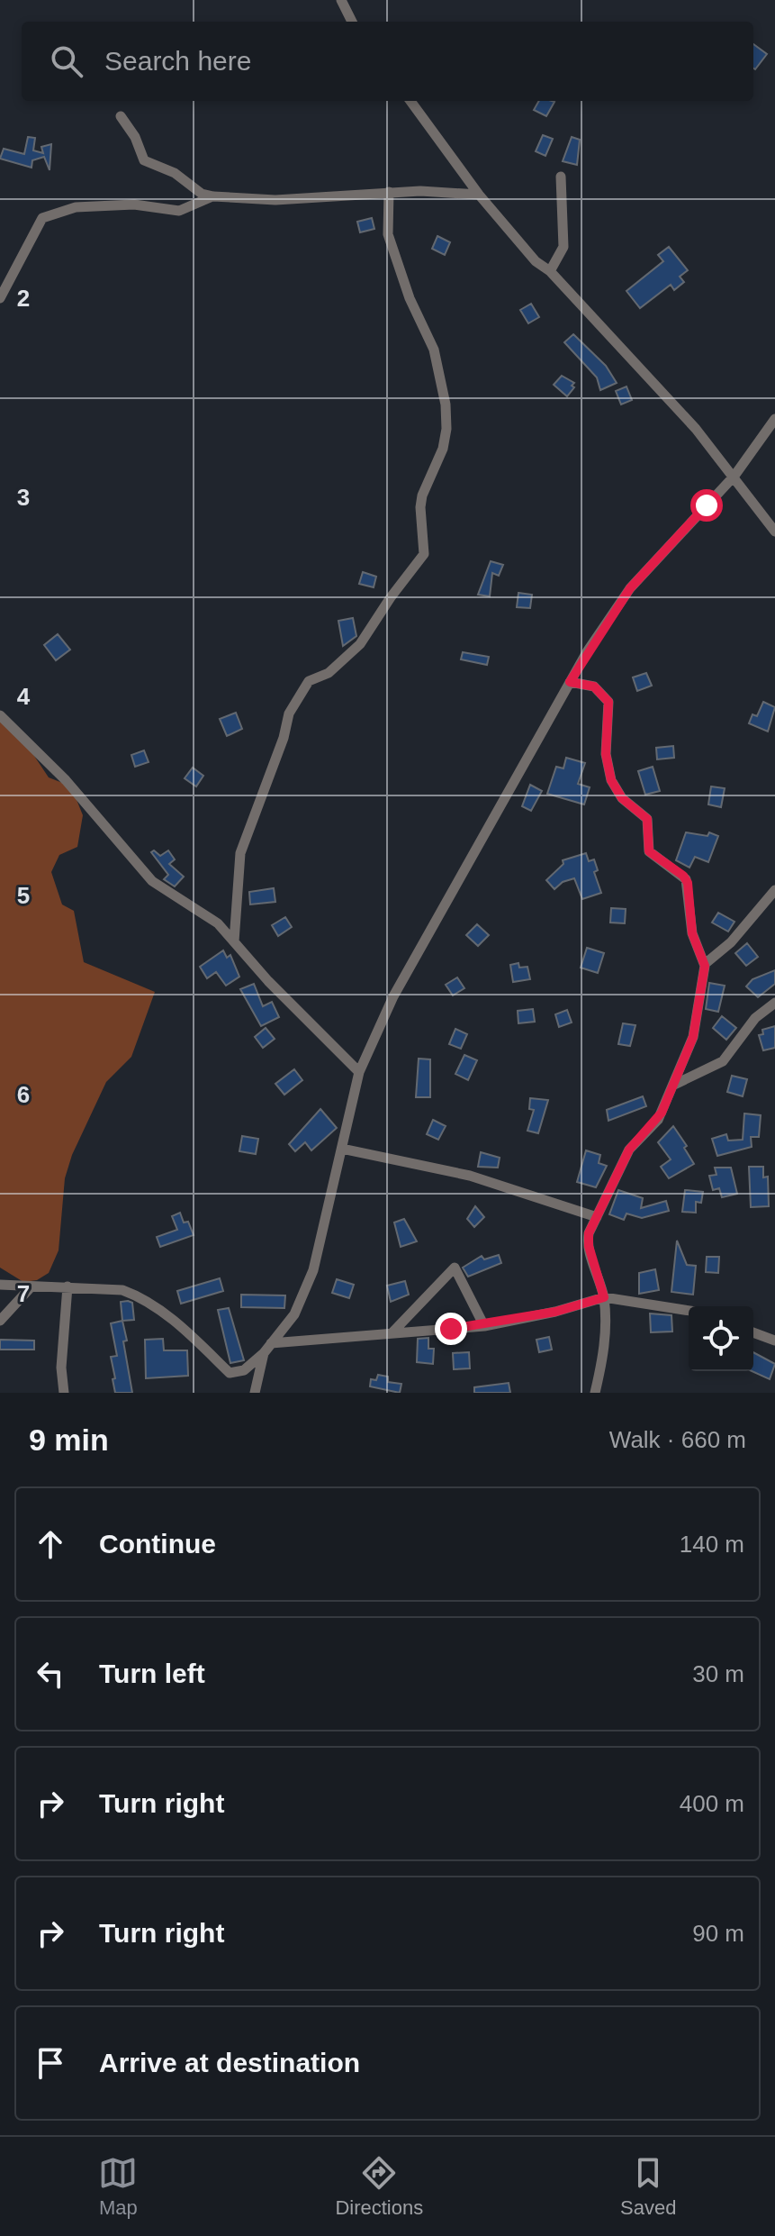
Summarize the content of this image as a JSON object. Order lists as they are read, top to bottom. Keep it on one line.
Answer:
{"page":{"search":"Search here","heading":["9 min","Walk · 660 m"],"list":[["Continue","140 m"],["Turn left","30 m"],["Turn right","400 m"],["Turn right","90 m"],"Arrive at destination"],"nav":["Map","Directions","Saved"]},"grid":{"rows":["2","3","4","5","6","7"]}}
